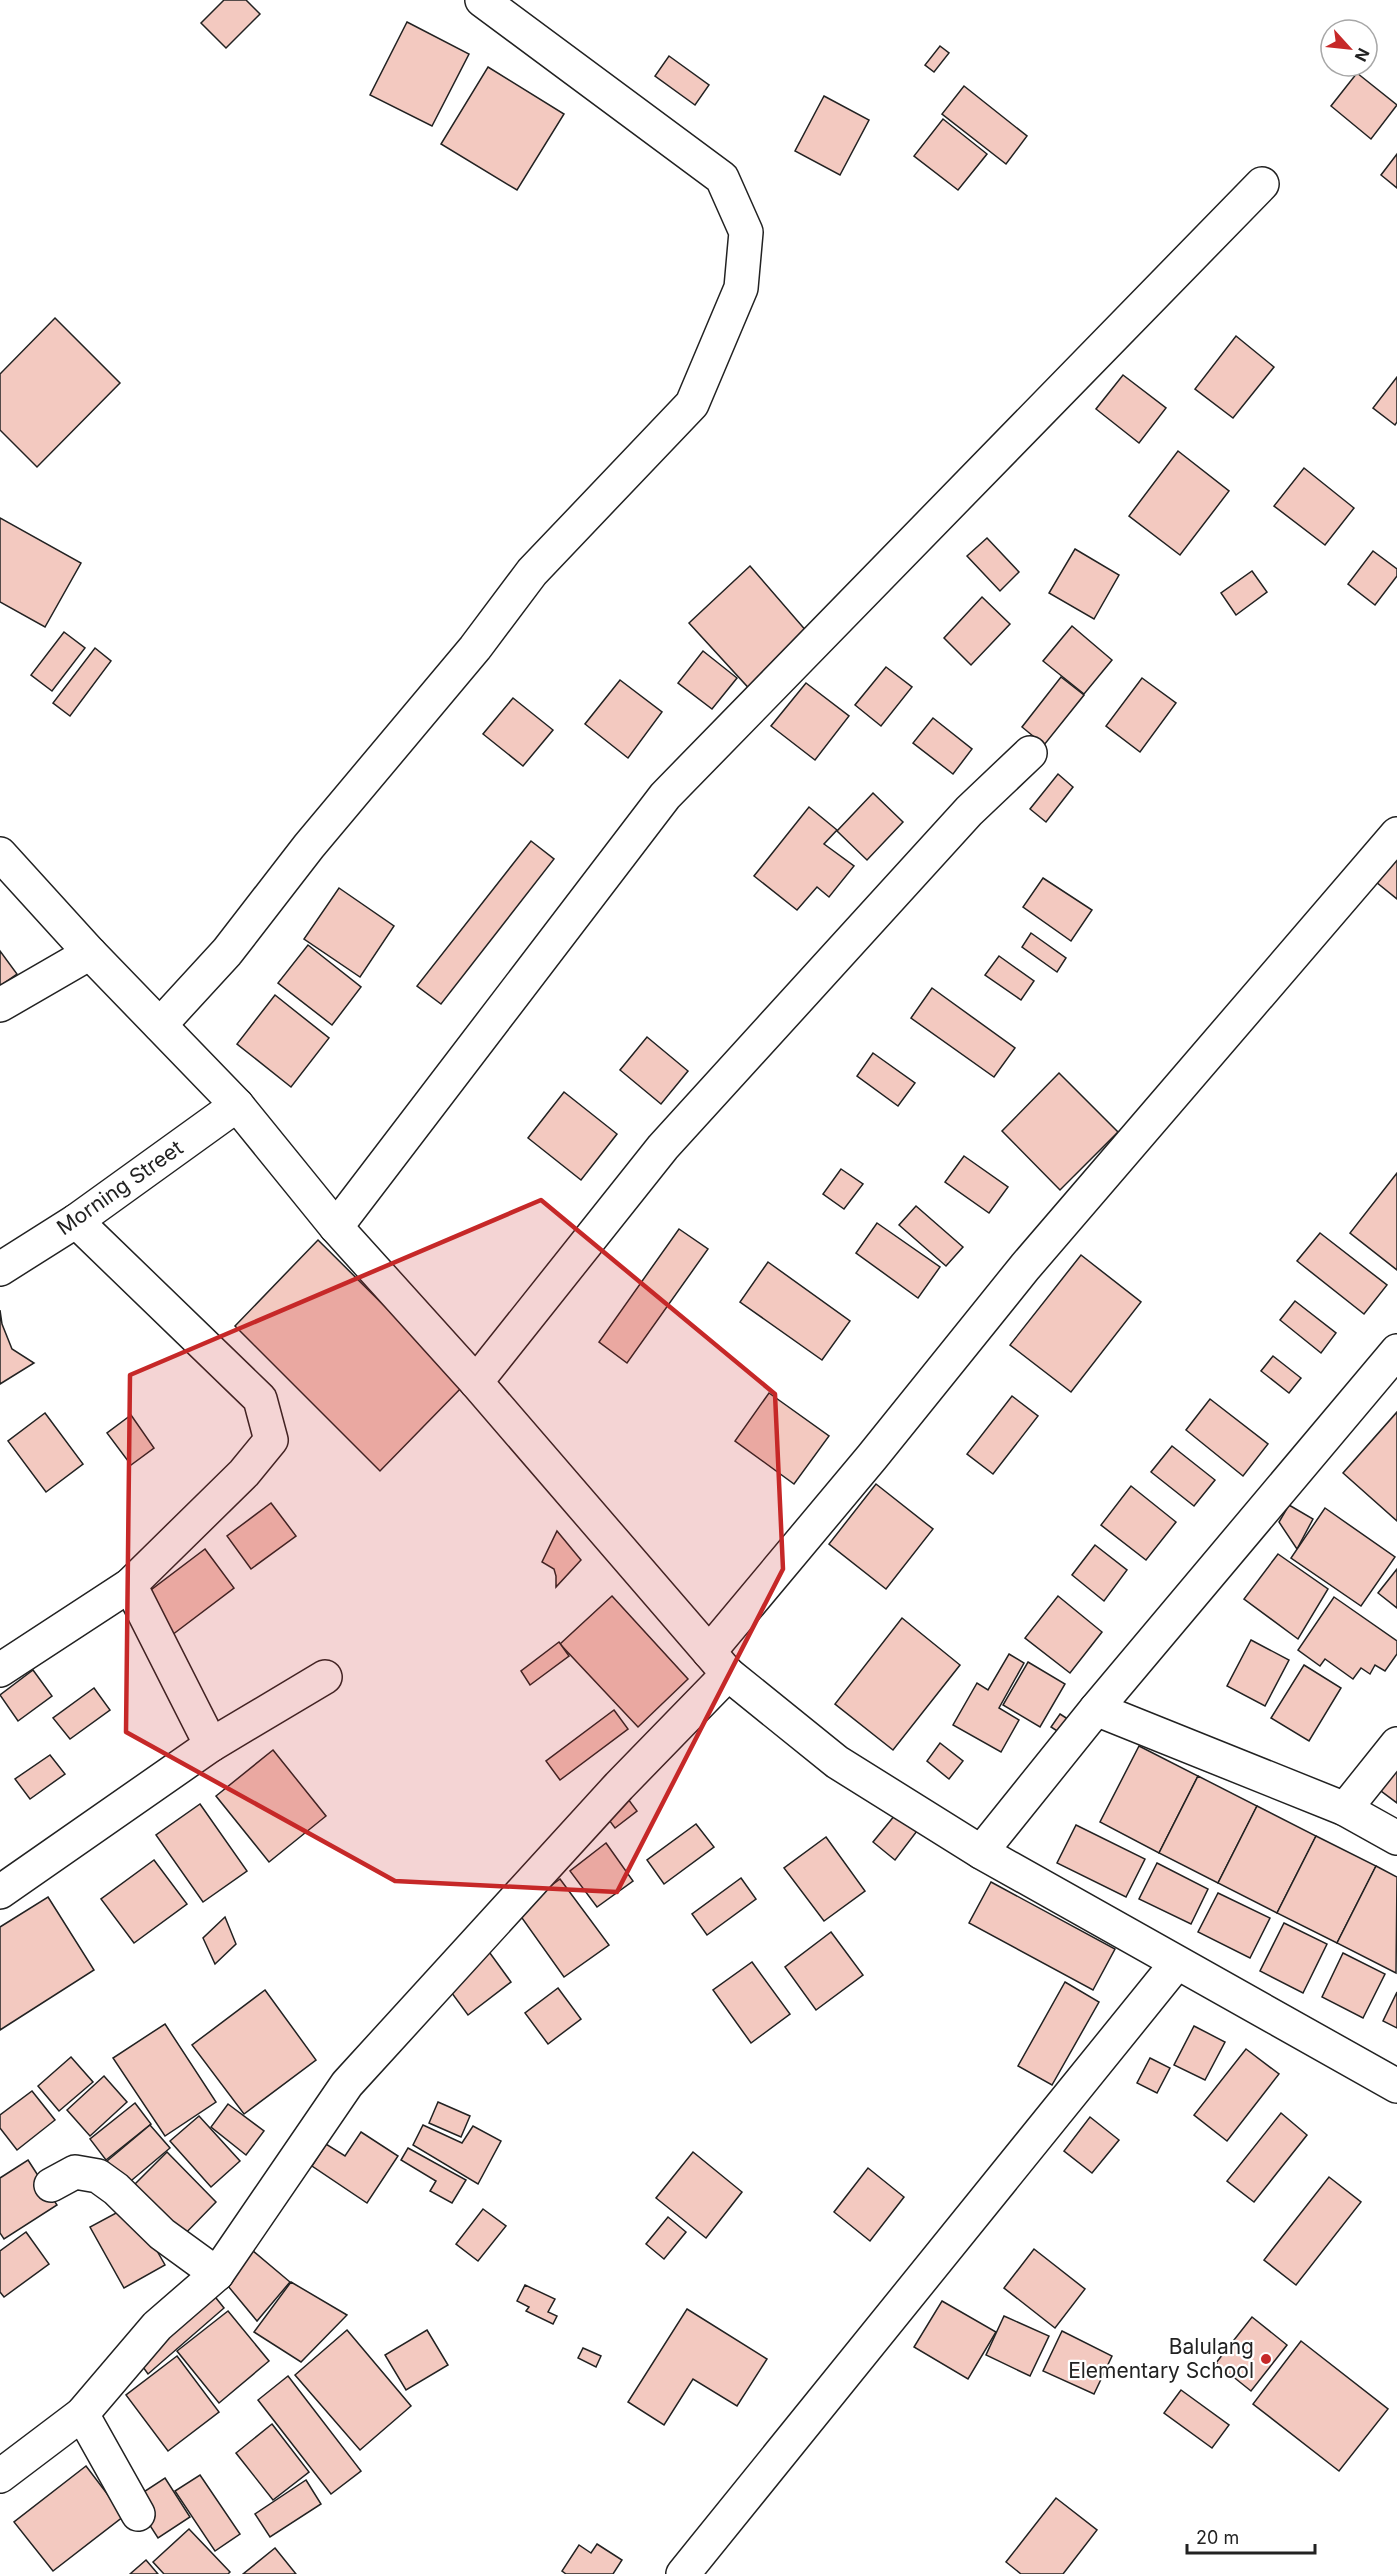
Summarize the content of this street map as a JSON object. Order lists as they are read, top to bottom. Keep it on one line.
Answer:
{"streets":{"street":["Morning Street"]},"places":["Balulang Elementary School"],"scale_bar":"20 m","north":"bottom right"}
